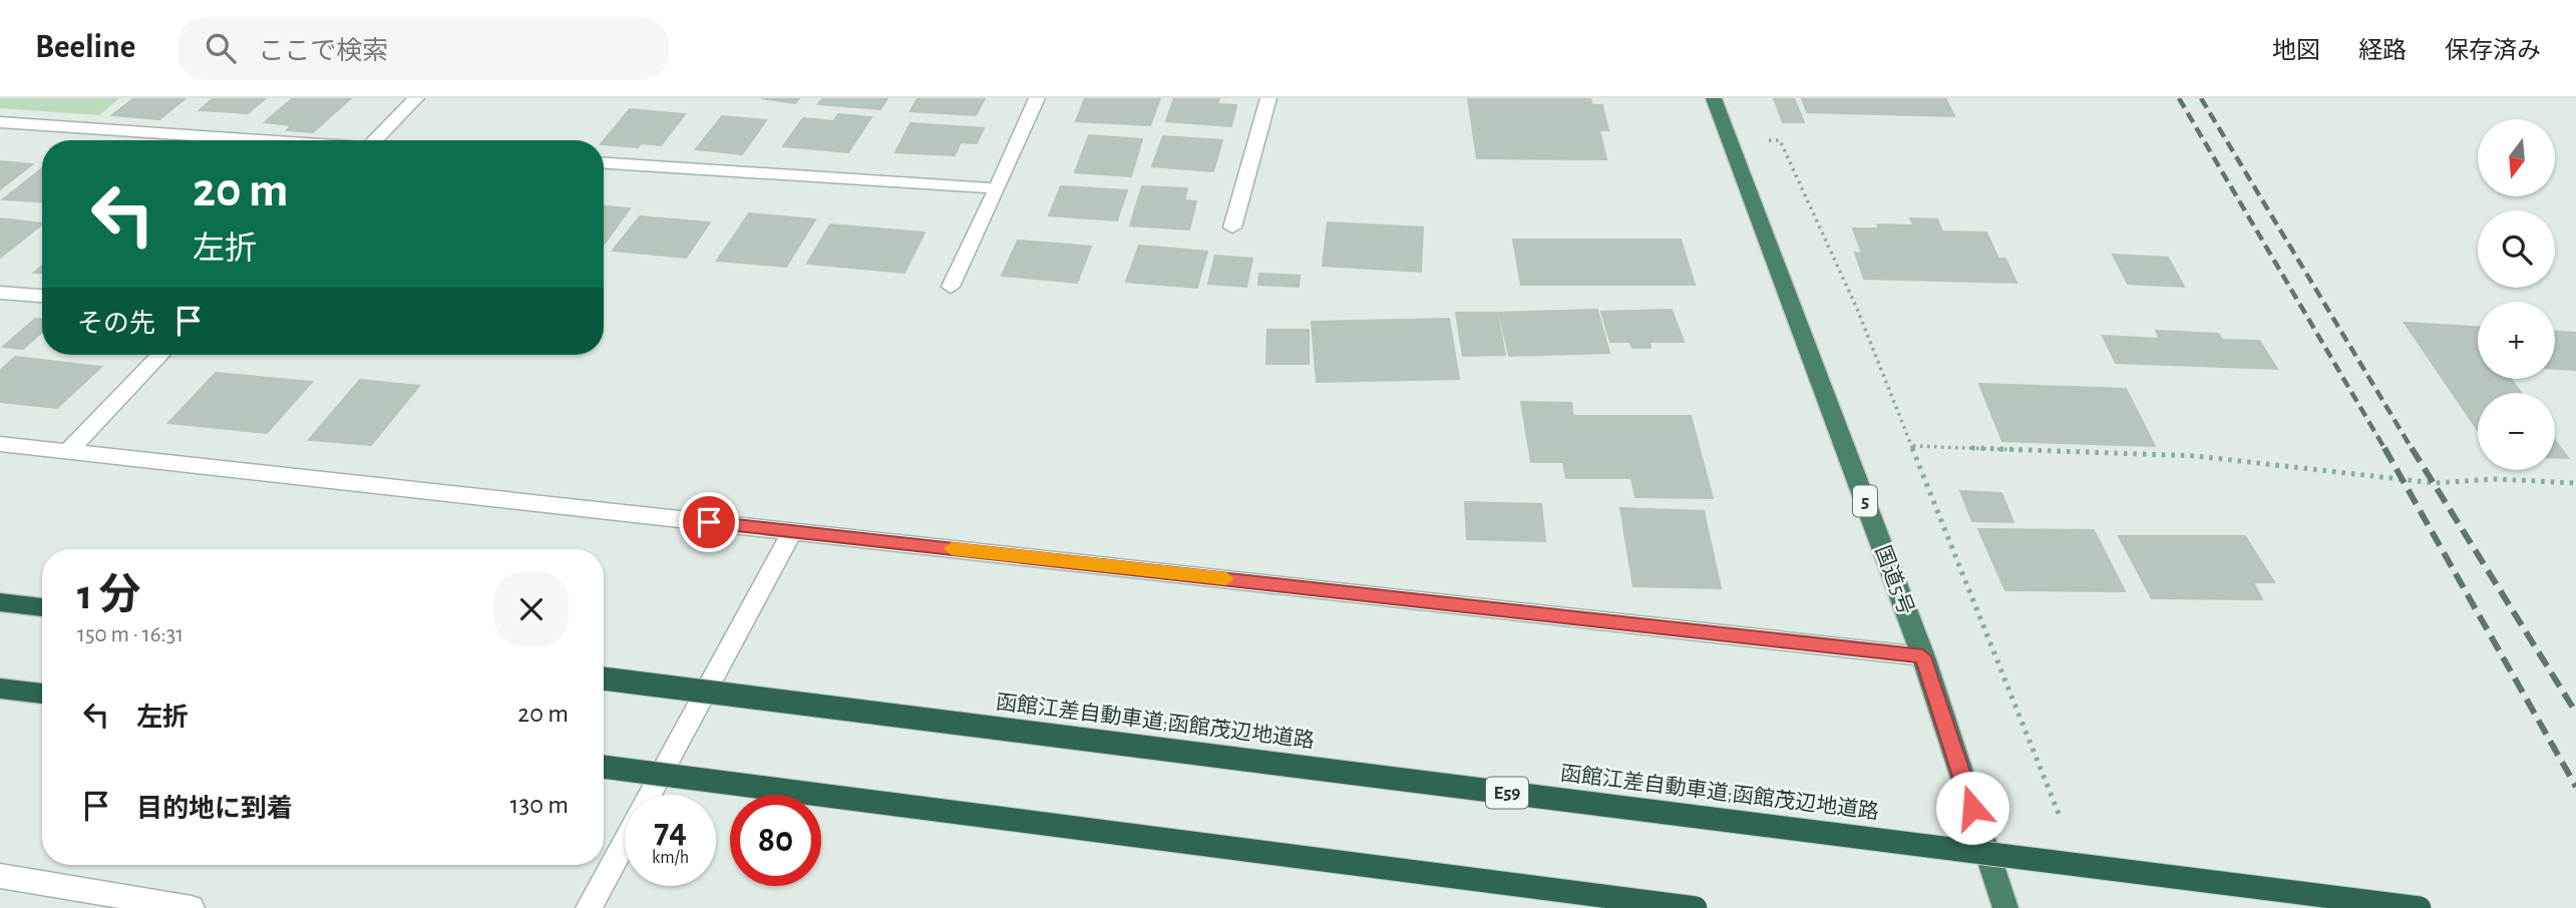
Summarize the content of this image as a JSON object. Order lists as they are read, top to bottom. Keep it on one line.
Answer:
{"streets":{"highway":["5","国道5号","函館江差自動車道;函館茂辺地道路","E59"]},"north":"bottom","page":{"header":"Beeline","search":"ここで検索","nav":["地図","経路","保存済み"],"map_buttons":["+","−"],"turn":["20 m","左折"],"then":"その先","heading":["1 分","150 m · 16:31"],"list":[{"name":"左折","value":"20 m"},{"name":"目的地に到着","value":"130 m"}],"speed":"74 km/h","limit":"80"}}
